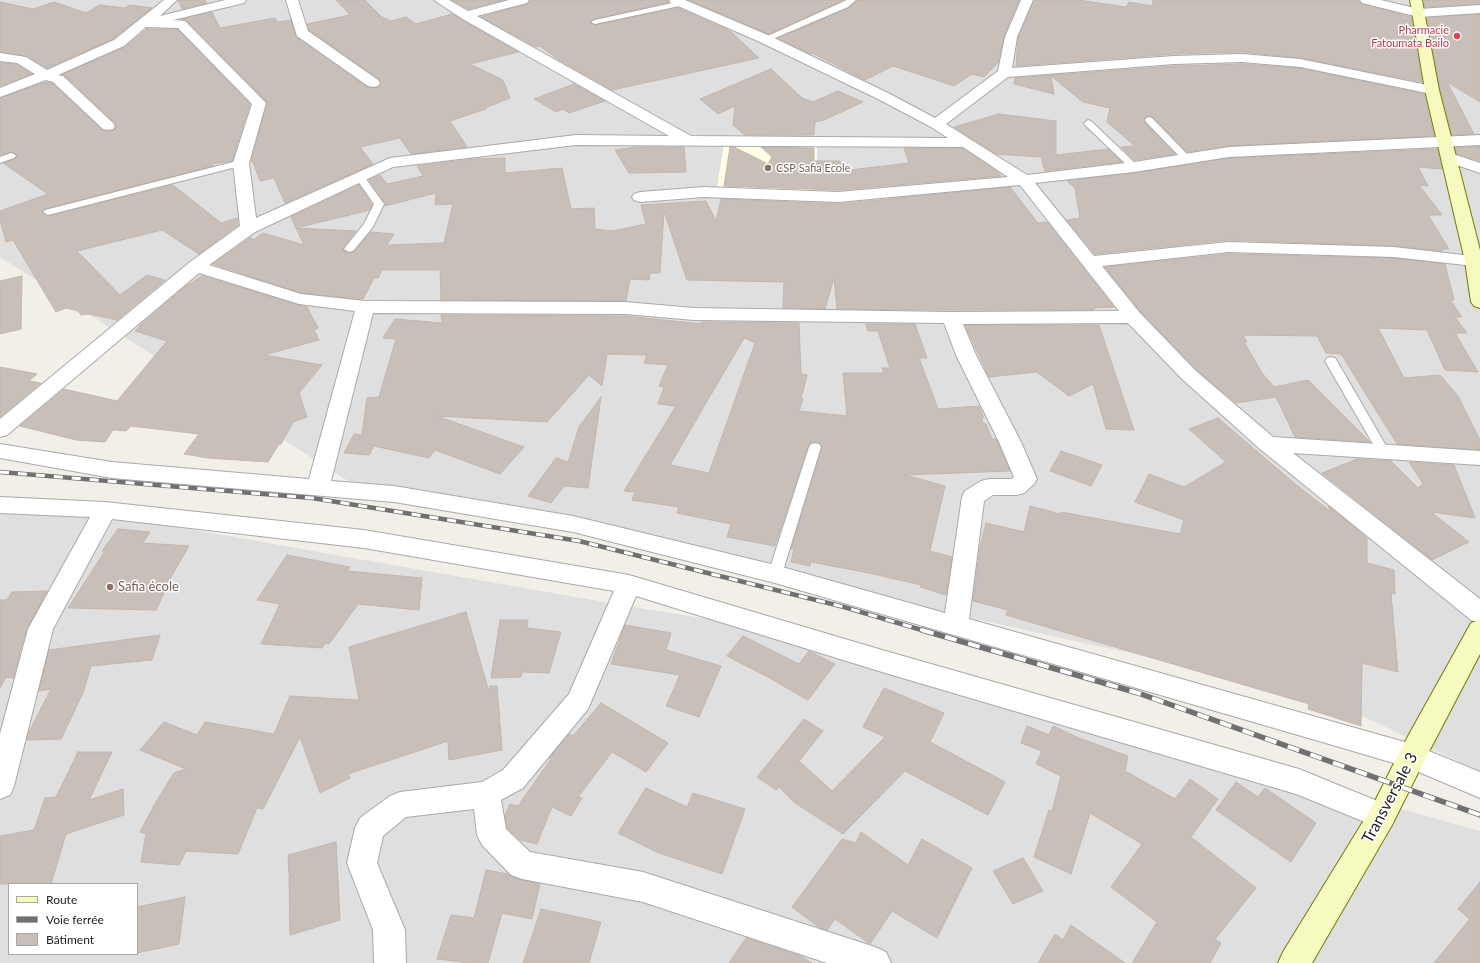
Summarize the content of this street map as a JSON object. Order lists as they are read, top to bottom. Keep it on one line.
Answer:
{"streets":{"street":["Transversale 3"]},"places":["Pharmacie Fatoumata Bailo","CSP Safia Ecole","Safia école"],"legend":["Route","Voie ferrée","Bâtiment"]}
